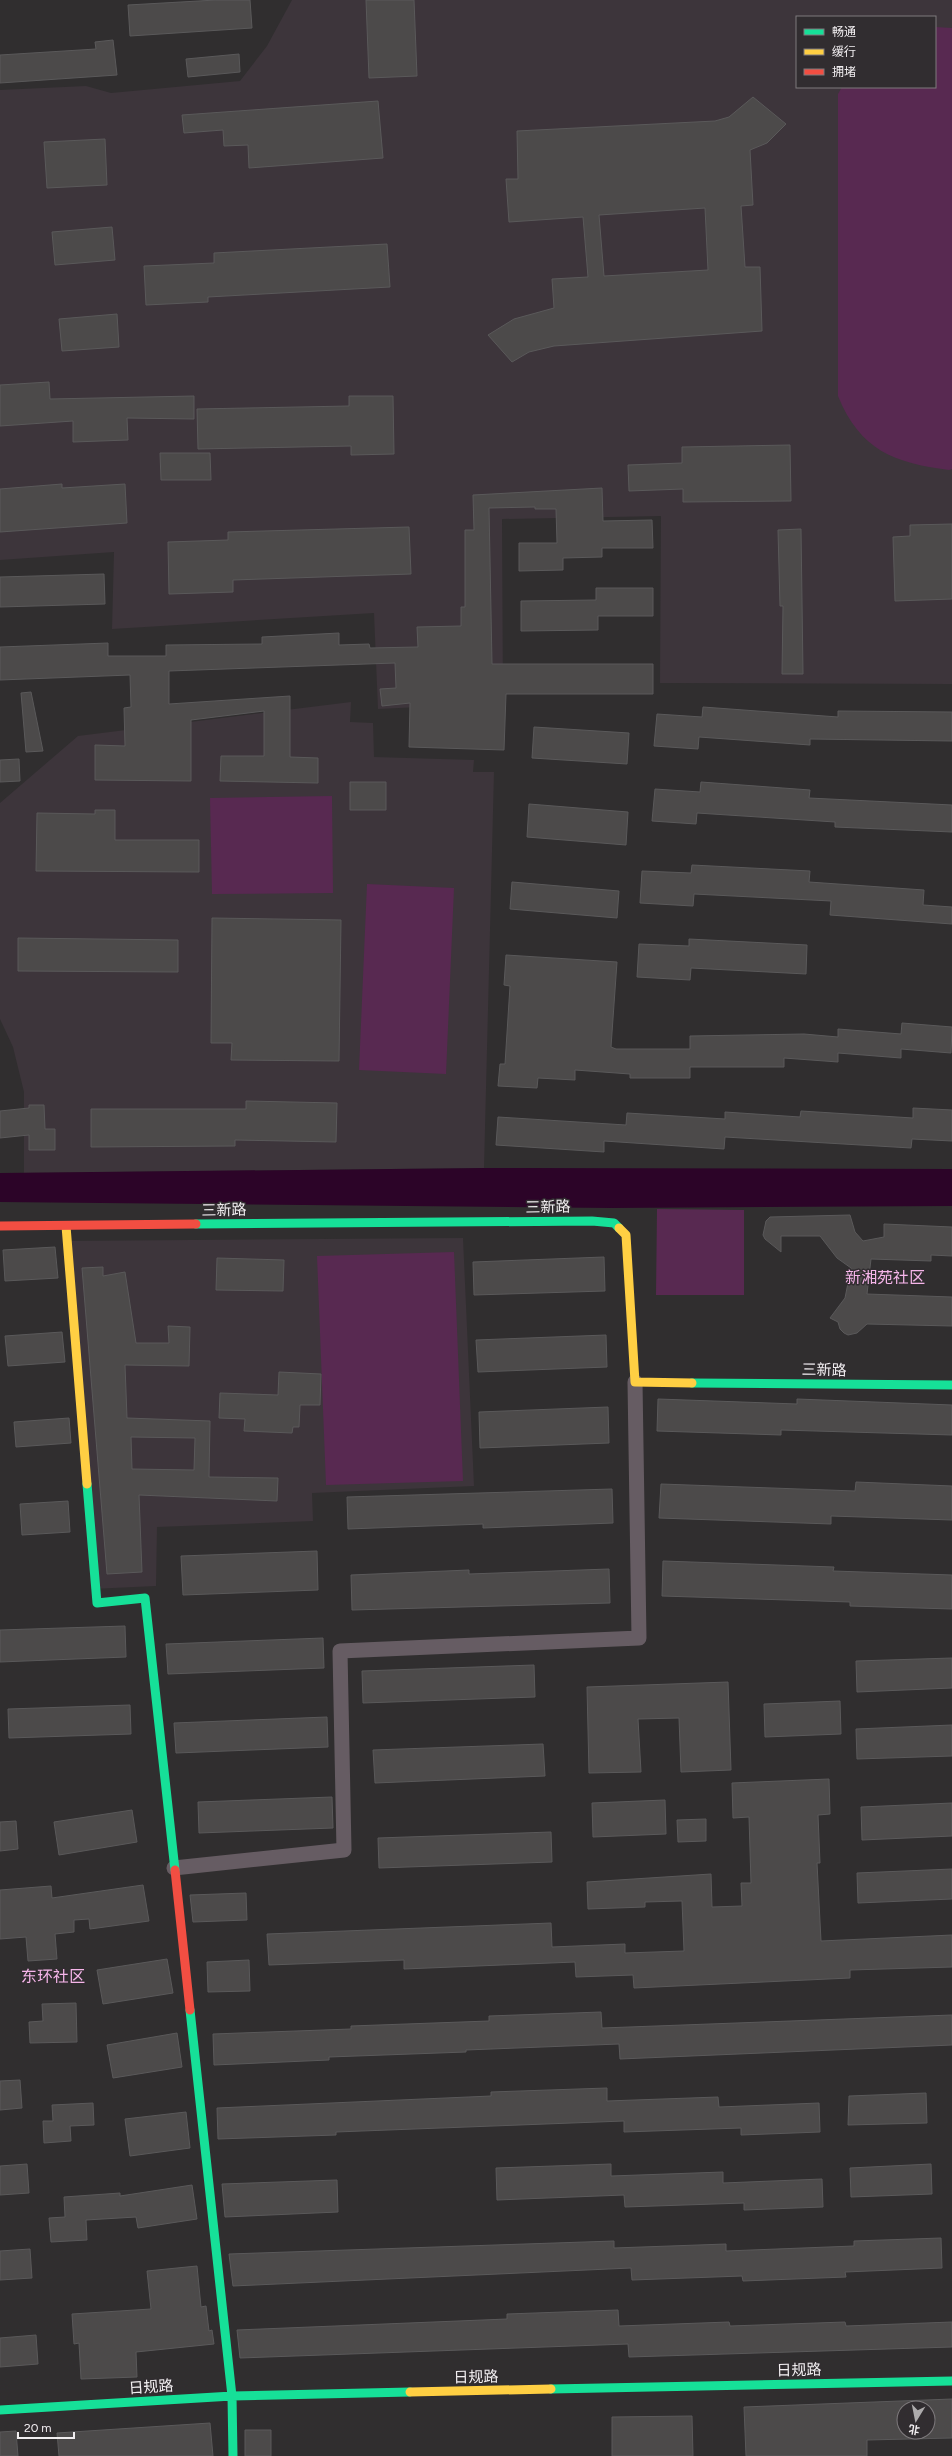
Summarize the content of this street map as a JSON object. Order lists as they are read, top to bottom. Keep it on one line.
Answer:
{"streets":{"street":["三新路","日规路"]},"districts":["新湘苑社区","东环社区"],"legend":["畅通","缓行","拥堵"],"scale_bar":"20 m","north":"bottom"}
